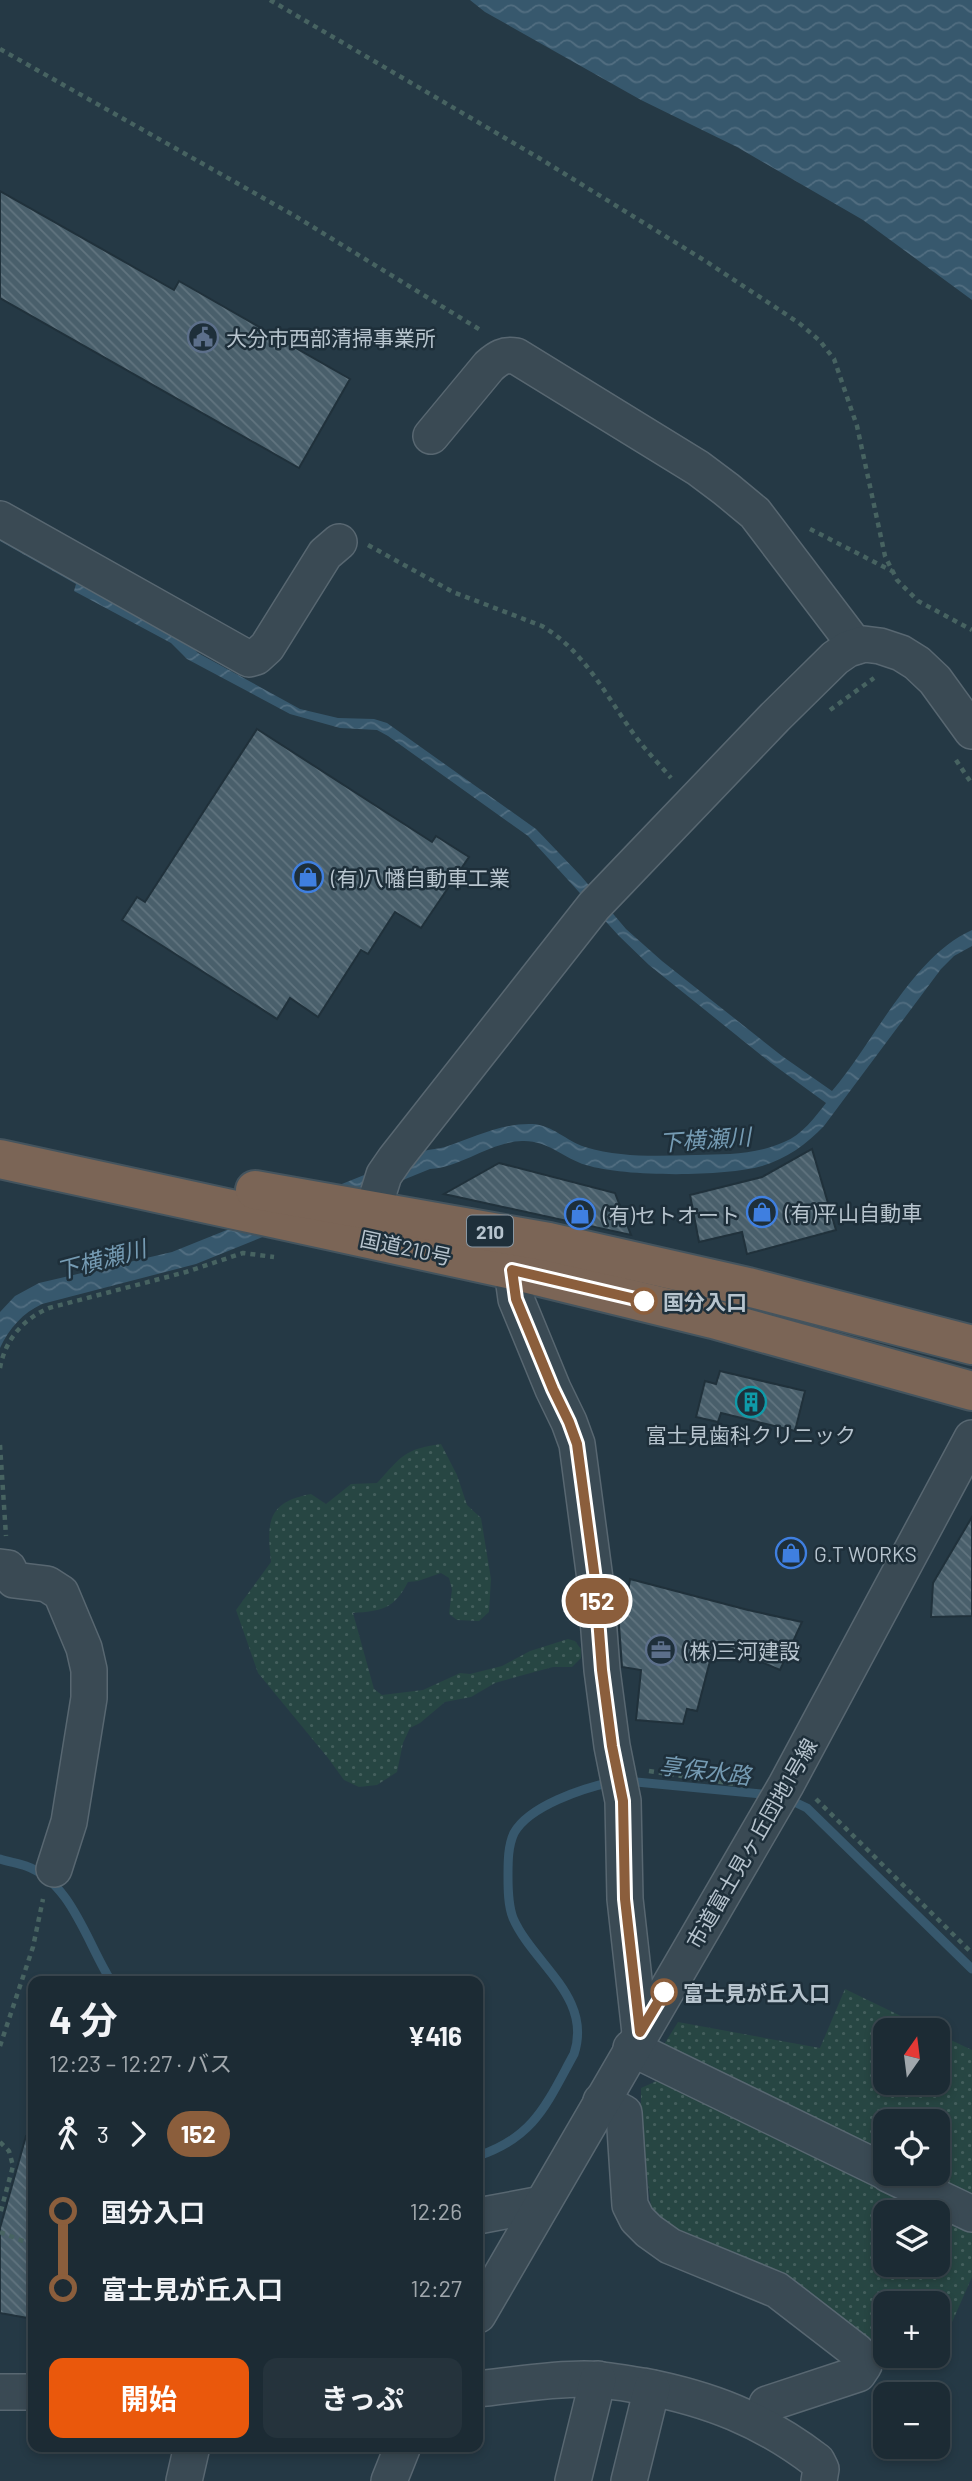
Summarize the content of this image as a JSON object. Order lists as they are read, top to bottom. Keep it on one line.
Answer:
{"streets":{"highway":["210","国道210号"],"street":["市道富士見ヶ丘団地1号線"]},"water":["下横瀬川","享保水路"],"places":{"public building":["大分市西部清掃事業所"],"shop":["(有)八幡自動車工業","(有)平山自動車","(有)セトオート","G.T WORKS"],"other":["国分入口","富士見が丘入口"],"building":["富士見歯科クリニック"],"office":["(株)三河建設"]},"lines":["bus line 152"],"north":"top","page":{"on_map":"152","heading":["4 分","12:23 – 12:27 · バス","¥416"],"map_buttons":["+","−"],"legs":["3","152"],"list":[{"name":"国分入口","value":"12:26"},{"name":"富士見が丘入口","value":"12:27"}],"buttons":["開始","きっぷ"]}}
